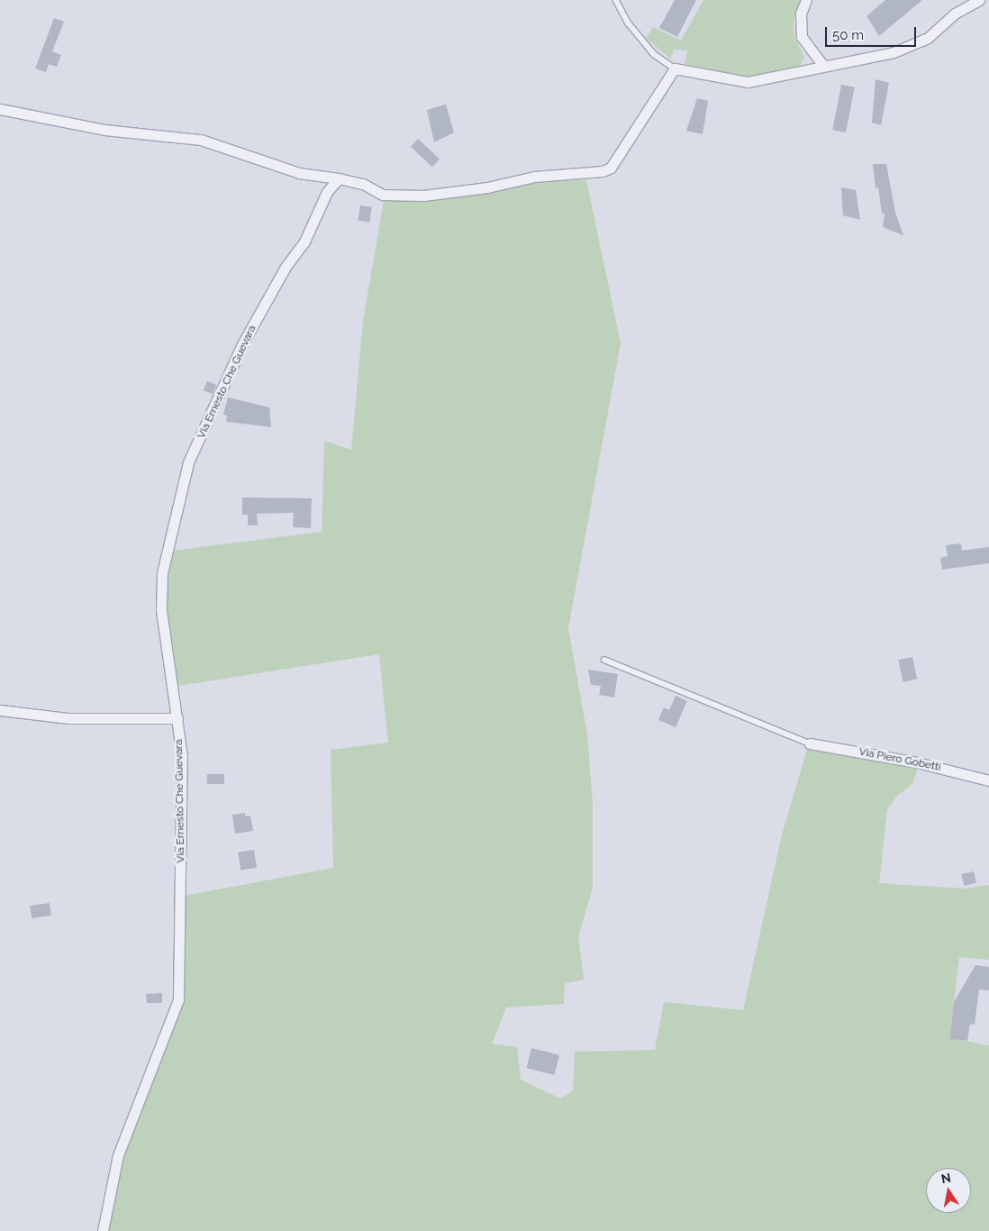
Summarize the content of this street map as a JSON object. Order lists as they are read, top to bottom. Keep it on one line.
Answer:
{"streets":{"street":["Via Ernesto Che Guevara","Via Piero Gobetti"]},"scale_bar":"50 m","north":"top"}
